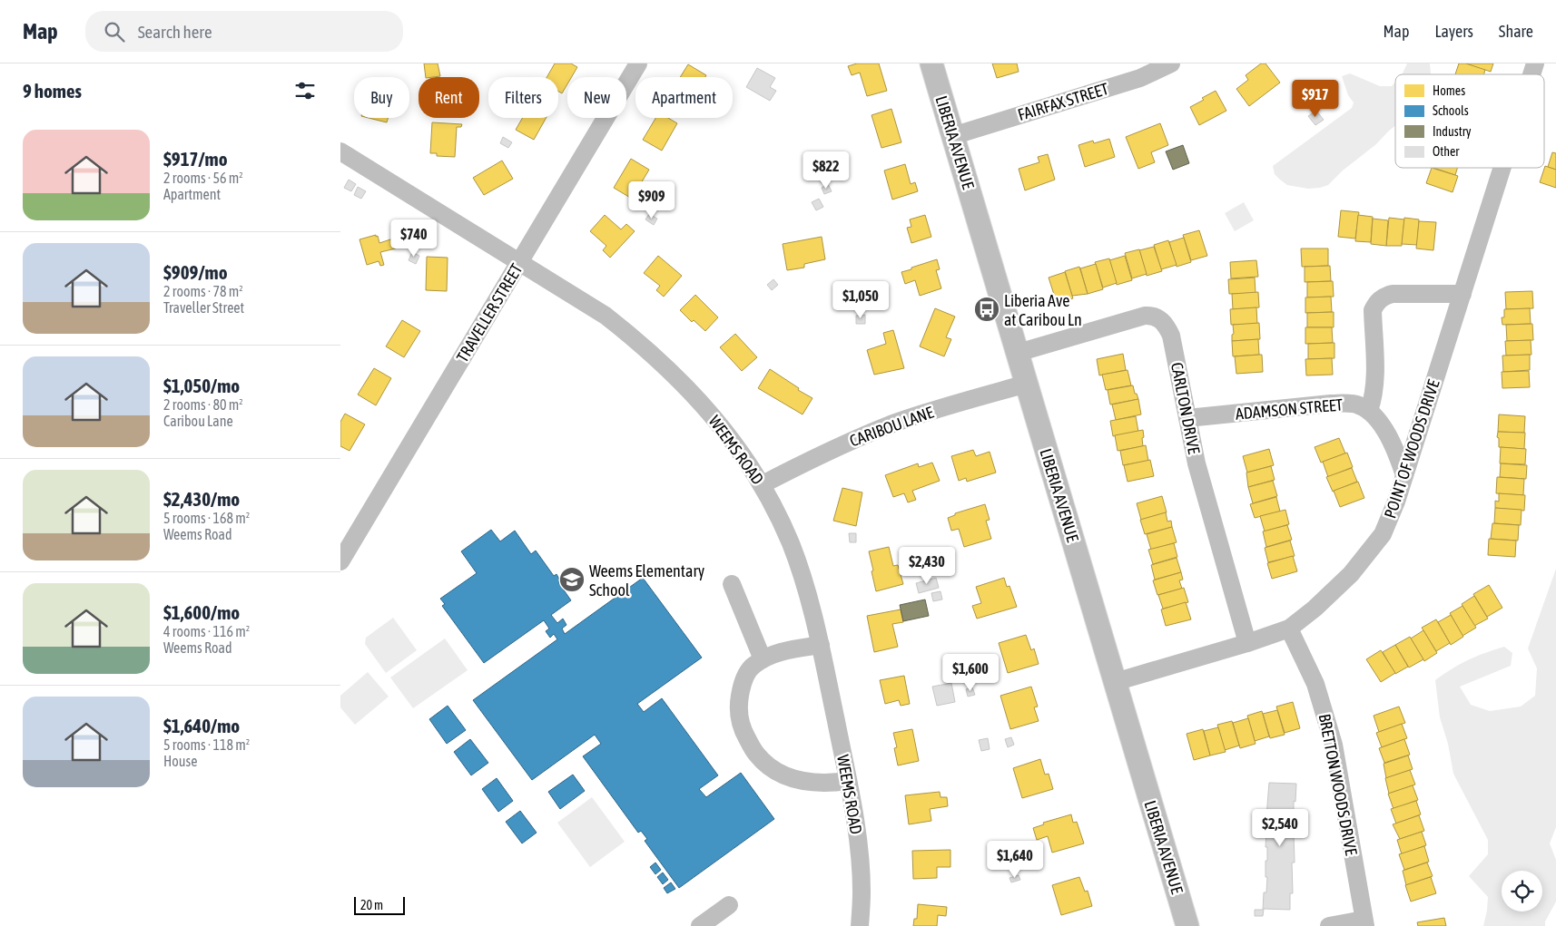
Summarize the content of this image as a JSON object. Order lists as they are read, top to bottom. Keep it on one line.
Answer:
{"streets":{"main road":["LIBERIA AVENUE"],"street":["FAIRFAX STREET","TRAVELLER STREET","CARLTON DRIVE","ADAMSON STREET","CARIBOU LANE","POINT OF WOODS DRIVE","WEEMS ROAD","BRETTON WOODS DRIVE"]},"crossings":[["FAIRFAX STREET","LIBERIA AVENUE"],["LIBERIA AVENUE","CARLTON DRIVE"],["LIBERIA AVENUE","CARIBOU LANE"],["LIBERIA AVENUE","POINT OF WOODS DRIVE"],["TRAVELLER STREET","WEEMS ROAD"],["CARLTON DRIVE","ADAMSON STREET"],["CARLTON DRIVE","POINT OF WOODS DRIVE"],["CARIBOU LANE","WEEMS ROAD"],["POINT OF WOODS DRIVE","BRETTON WOODS DRIVE"]],"places":{"bus stop":["Liberia Ave at Caribou Ln"],"school or university":["Weems Elementary School"]},"legend":["Homes","Schools","Industry","Other"],"scale_bar":"20 m","page":{"header":"Map","search":"Search here","nav":["Map","Layers","Share"],"heading":"9 homes","chip":["Buy","Rent","Filters","New","Apartment"],"price":["$917","$822","$909","$740","$1,050","$2,430","$1,600","$2,540","$1,640"],"list":[{"name":"$917/mo","note":"2 rooms · 56 m² · Apartment"},{"name":"$909/mo","note":"2 rooms · 78 m² · Traveller Street"},{"name":"$1,050/mo","note":"2 rooms · 80 m² · Caribou Lane"},{"name":"$2,430/mo","note":"5 rooms · 168 m² · Weems Road"},{"name":"$1,600/mo","note":"4 rooms · 116 m² · Weems Road"},{"name":"$1,640/mo","note":"5 rooms · 118 m² · House"}],"scale":"20 m"}}
